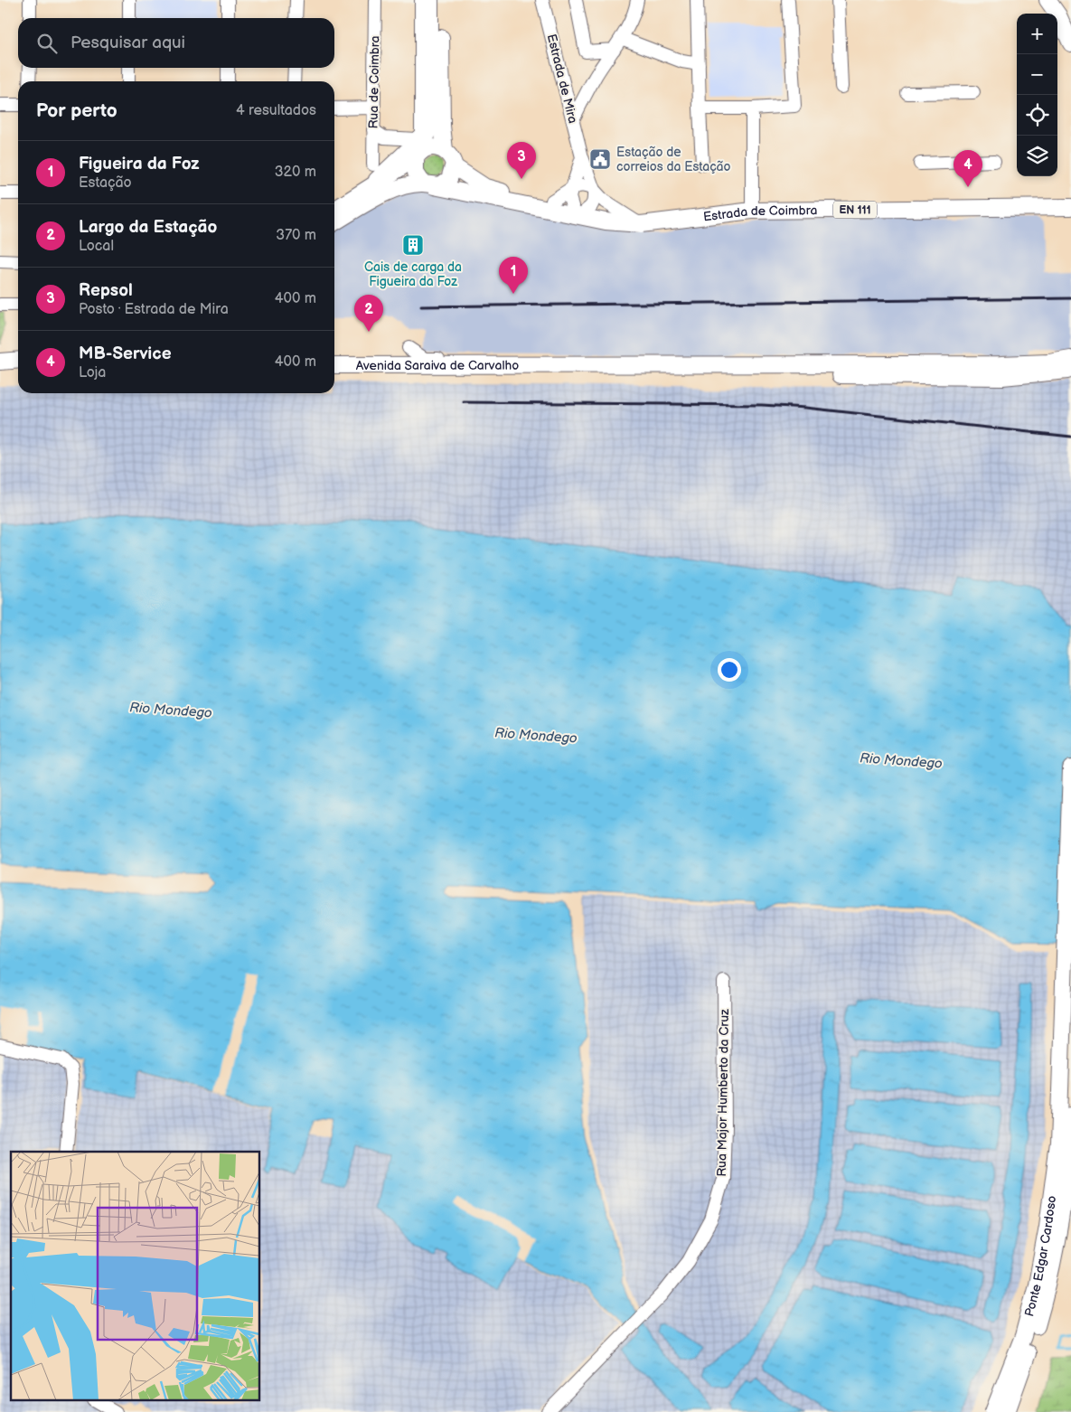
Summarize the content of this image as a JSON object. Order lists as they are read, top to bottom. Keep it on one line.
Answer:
{"streets":{"main road":["EN 111","Estrada de Coimbra","Avenida Saraiva de Carvalho","Ponte Edgar Cardoso"],"street":["Estrada de Mira","Rua de Coimbra","Rua Major Humberto da Cruz"]},"crossings":[["Estrada de Mira","EN 111"],["EN 111","Estrada de Coimbra"]],"water":["Rio Mondego"],"places":{"public building":["Estação de correios da Estação"],"building":["Cais de carga da Figueira da Foz"]},"page":{"map_buttons":["+","−"],"search":"Pesquisar aqui","heading":["Por perto","4 resultados"],"list":[{"mark":"1","name":"Figueira da Foz","note":"Estação","value":"320 m"},{"mark":"2","name":"Largo da Estação","note":"Local","value":"370 m"},{"mark":"3","name":"Repsol","note":"Posto · Estrada de Mira","value":"400 m"},{"mark":"4","name":"MB-Service","note":"Loja","value":"400 m"}],"pins":["3","4","1","2"]}}
